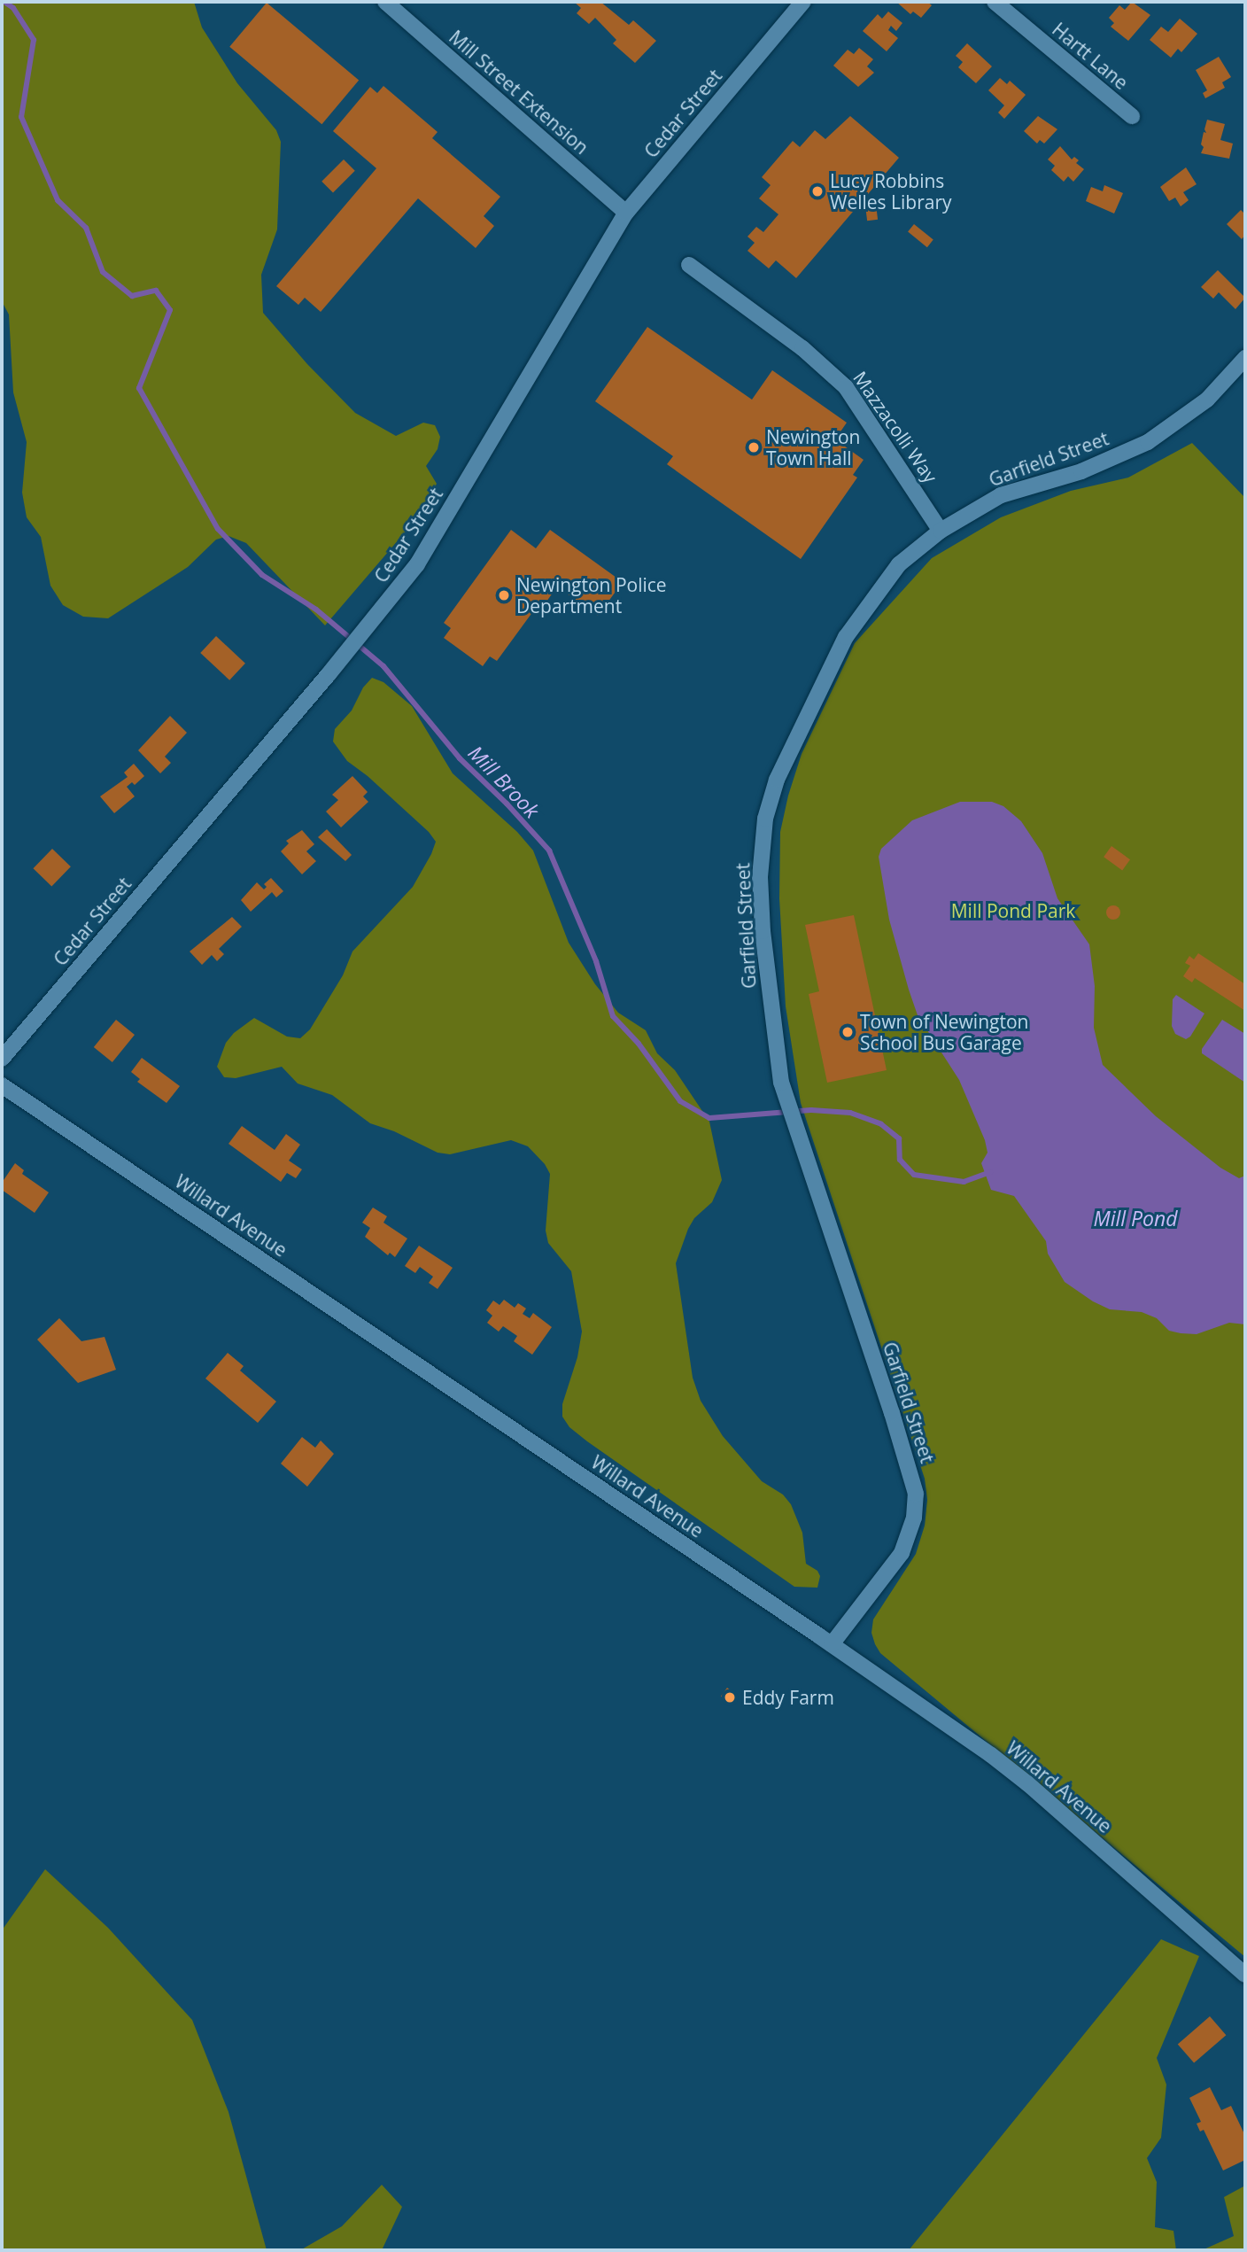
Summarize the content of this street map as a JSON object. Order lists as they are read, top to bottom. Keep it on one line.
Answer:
{"streets":{"main road":["Hartt Lane","Mill Street Extension","Cedar Street","Mazzacolli Way","Garfield Street","Willard Avenue"]},"crossings":[["Mill Street Extension","Cedar Street"],["Mazzacolli Way","Garfield Street"],["Garfield Street","Willard Avenue"]],"water":["Mill Brook","Mill Pond"],"parks":["Mill Pond Park"],"places":["Lucy Robbins Welles Library","Newington Town Hall","Newington Police Department","Town of Newington School Bus Garage","Eddy Farm"]}
